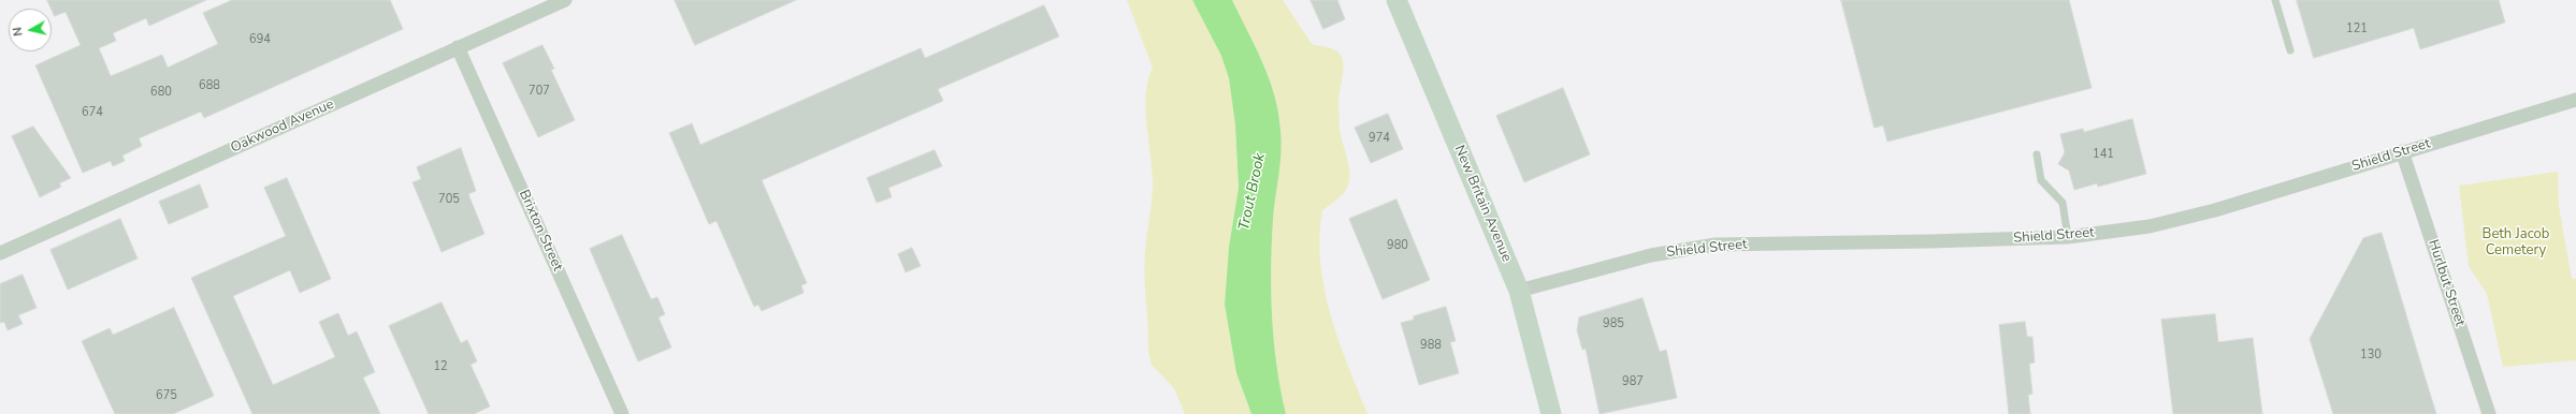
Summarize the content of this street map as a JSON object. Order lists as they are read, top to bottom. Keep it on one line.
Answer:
{"streets":{"main road":["New Britain Avenue"],"street":["Oakwood Avenue","Shield Street","Brixton Street","Hurlbut Street"]},"crossings":[["Oakwood Avenue","Brixton Street"],["Shield Street","New Britain Avenue"],["Shield Street","Hurlbut Street"]],"water":["Trout Brook"],"parks":["Beth Jacob Cemetery"],"house_numbers":["121","694","688","707","680","674","974","141","705","980","985","988","130","12","987","675"],"north":"left"}
